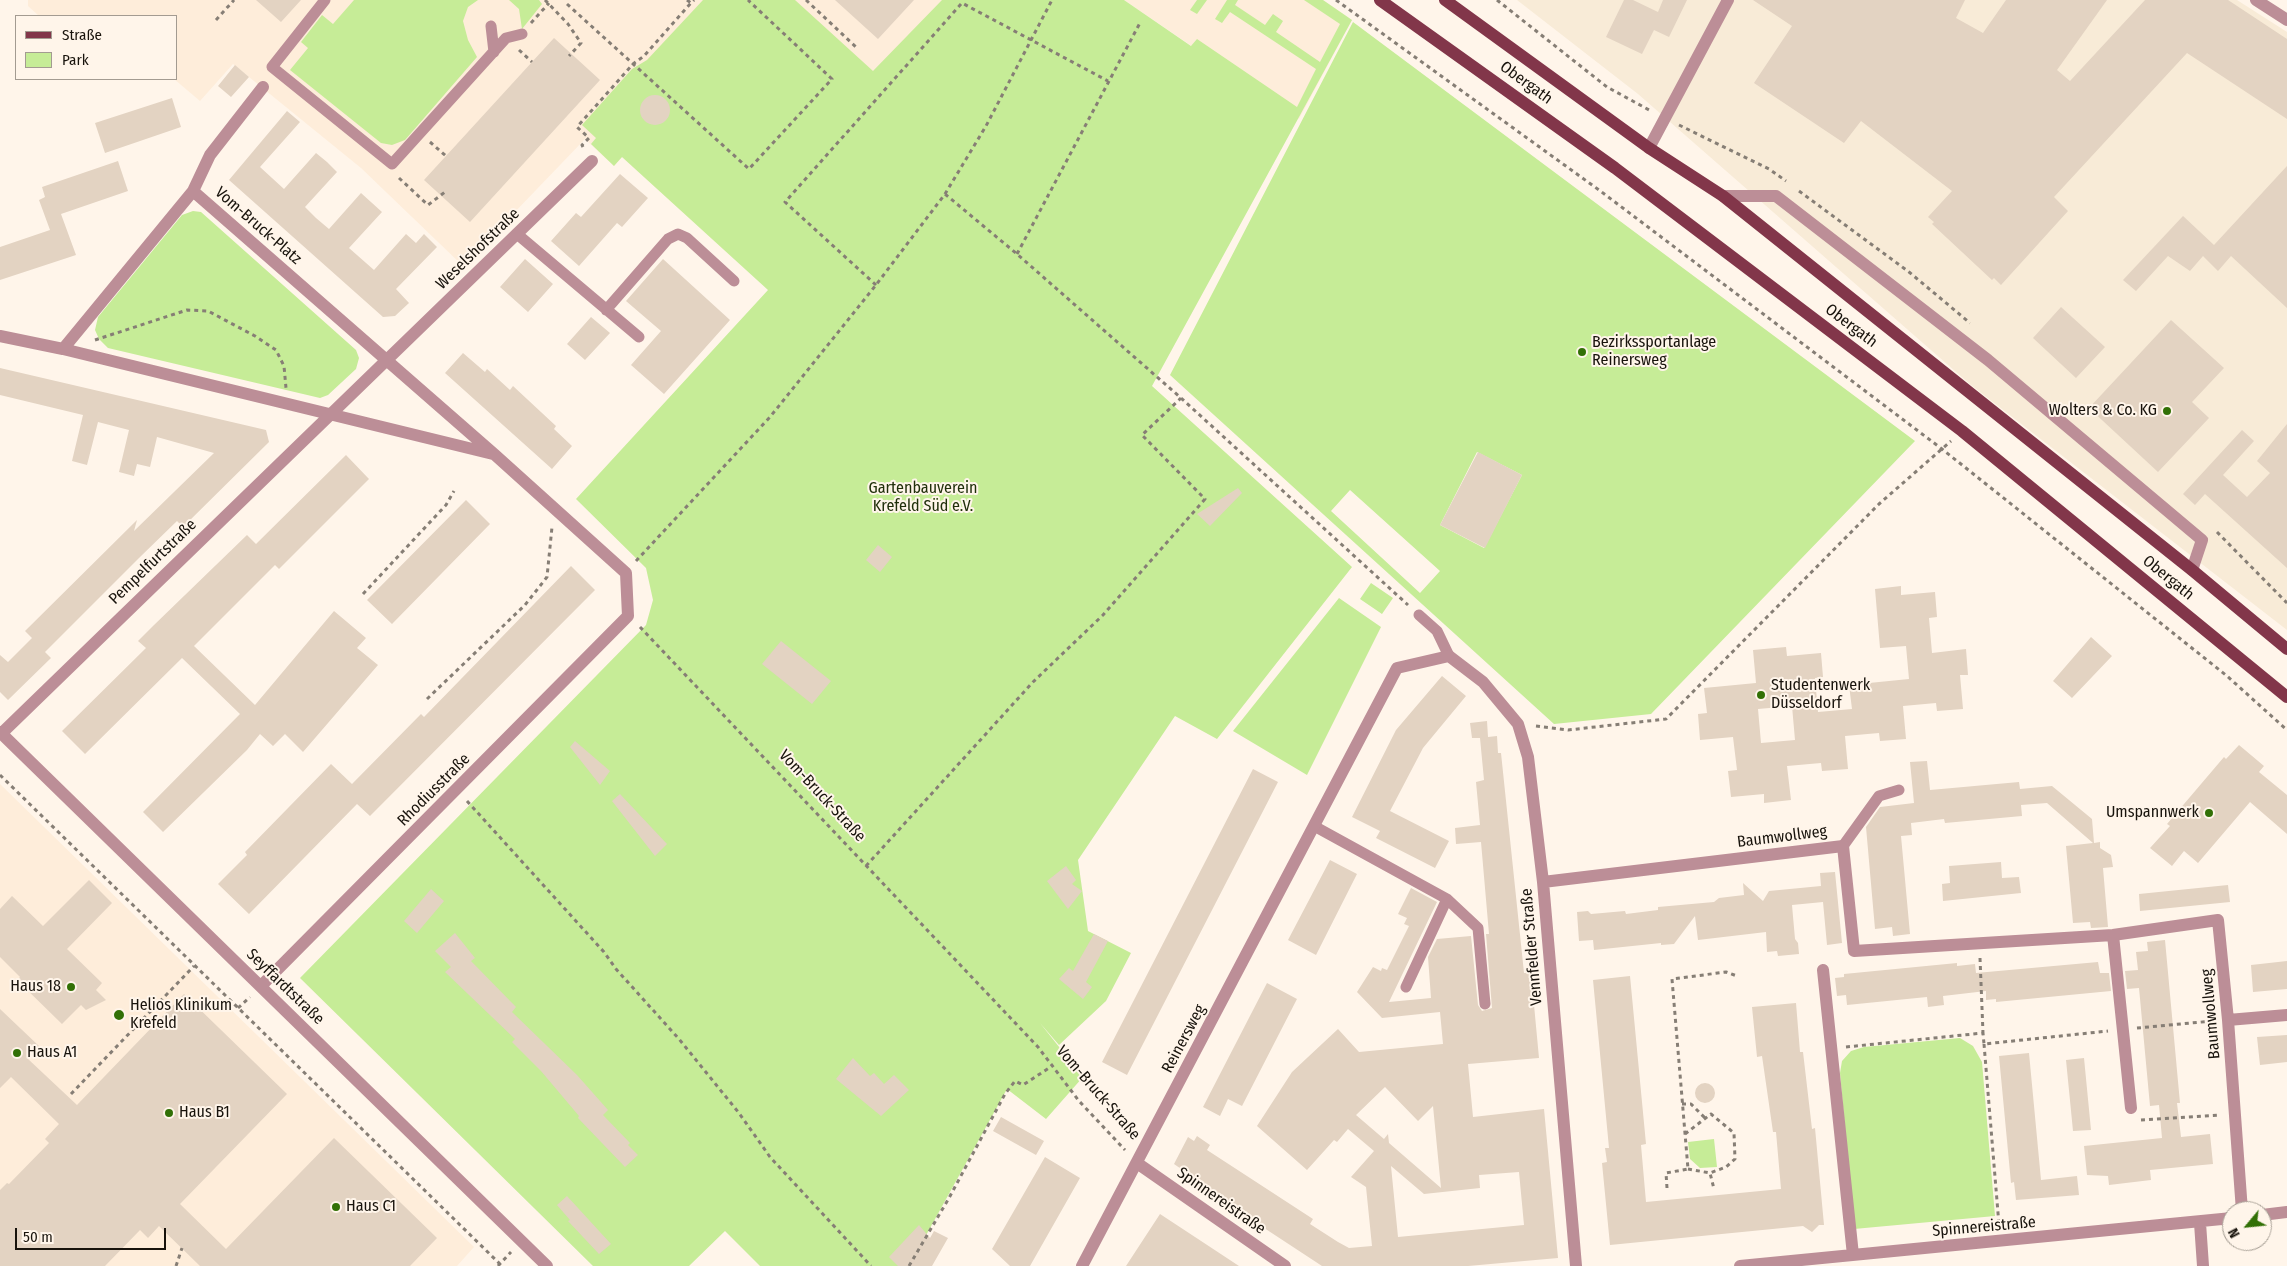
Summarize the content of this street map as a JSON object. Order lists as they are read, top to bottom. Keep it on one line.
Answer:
{"streets":{"main road":["Obergath"],"street":["Vom-Bruck-Platz","Weselshofstraße","Pempelfurtstraße","Rhodiusstraße","Baumwollweg","Vennfelder Straße","Seyffardtstraße","Reinersweg","Spinnereistraße"],"path":["Vom-Bruck-Straße"]},"crossings":[["Vom-Bruck-Platz","Weselshofstraße"],["Pempelfurtstraße","Seyffardtstraße"],["Rhodiusstraße","Vom-Bruck-Straße"],["Rhodiusstraße","Seyffardtstraße"],["Vom-Bruck-Straße","Reinersweg"],["Vom-Bruck-Straße","Spinnereistraße"],["Baumwollweg","Vennfelder Straße"],["Vennfelder Straße","Reinersweg"],["Reinersweg","Spinnereistraße"]],"parks":["Gartenbauverein Krefeld Süd e.V."],"places":["Bezirkssportanlage Reinersweg","Wolters & Co. KG","Studentenwerk Düsseldorf","Umspannwerk","Haus 18","Helios Klinikum Krefeld","Haus A1","Haus B1","Haus C1"],"legend":["Straße","Park"],"scale_bar":"50 m","north":"bottom left"}
